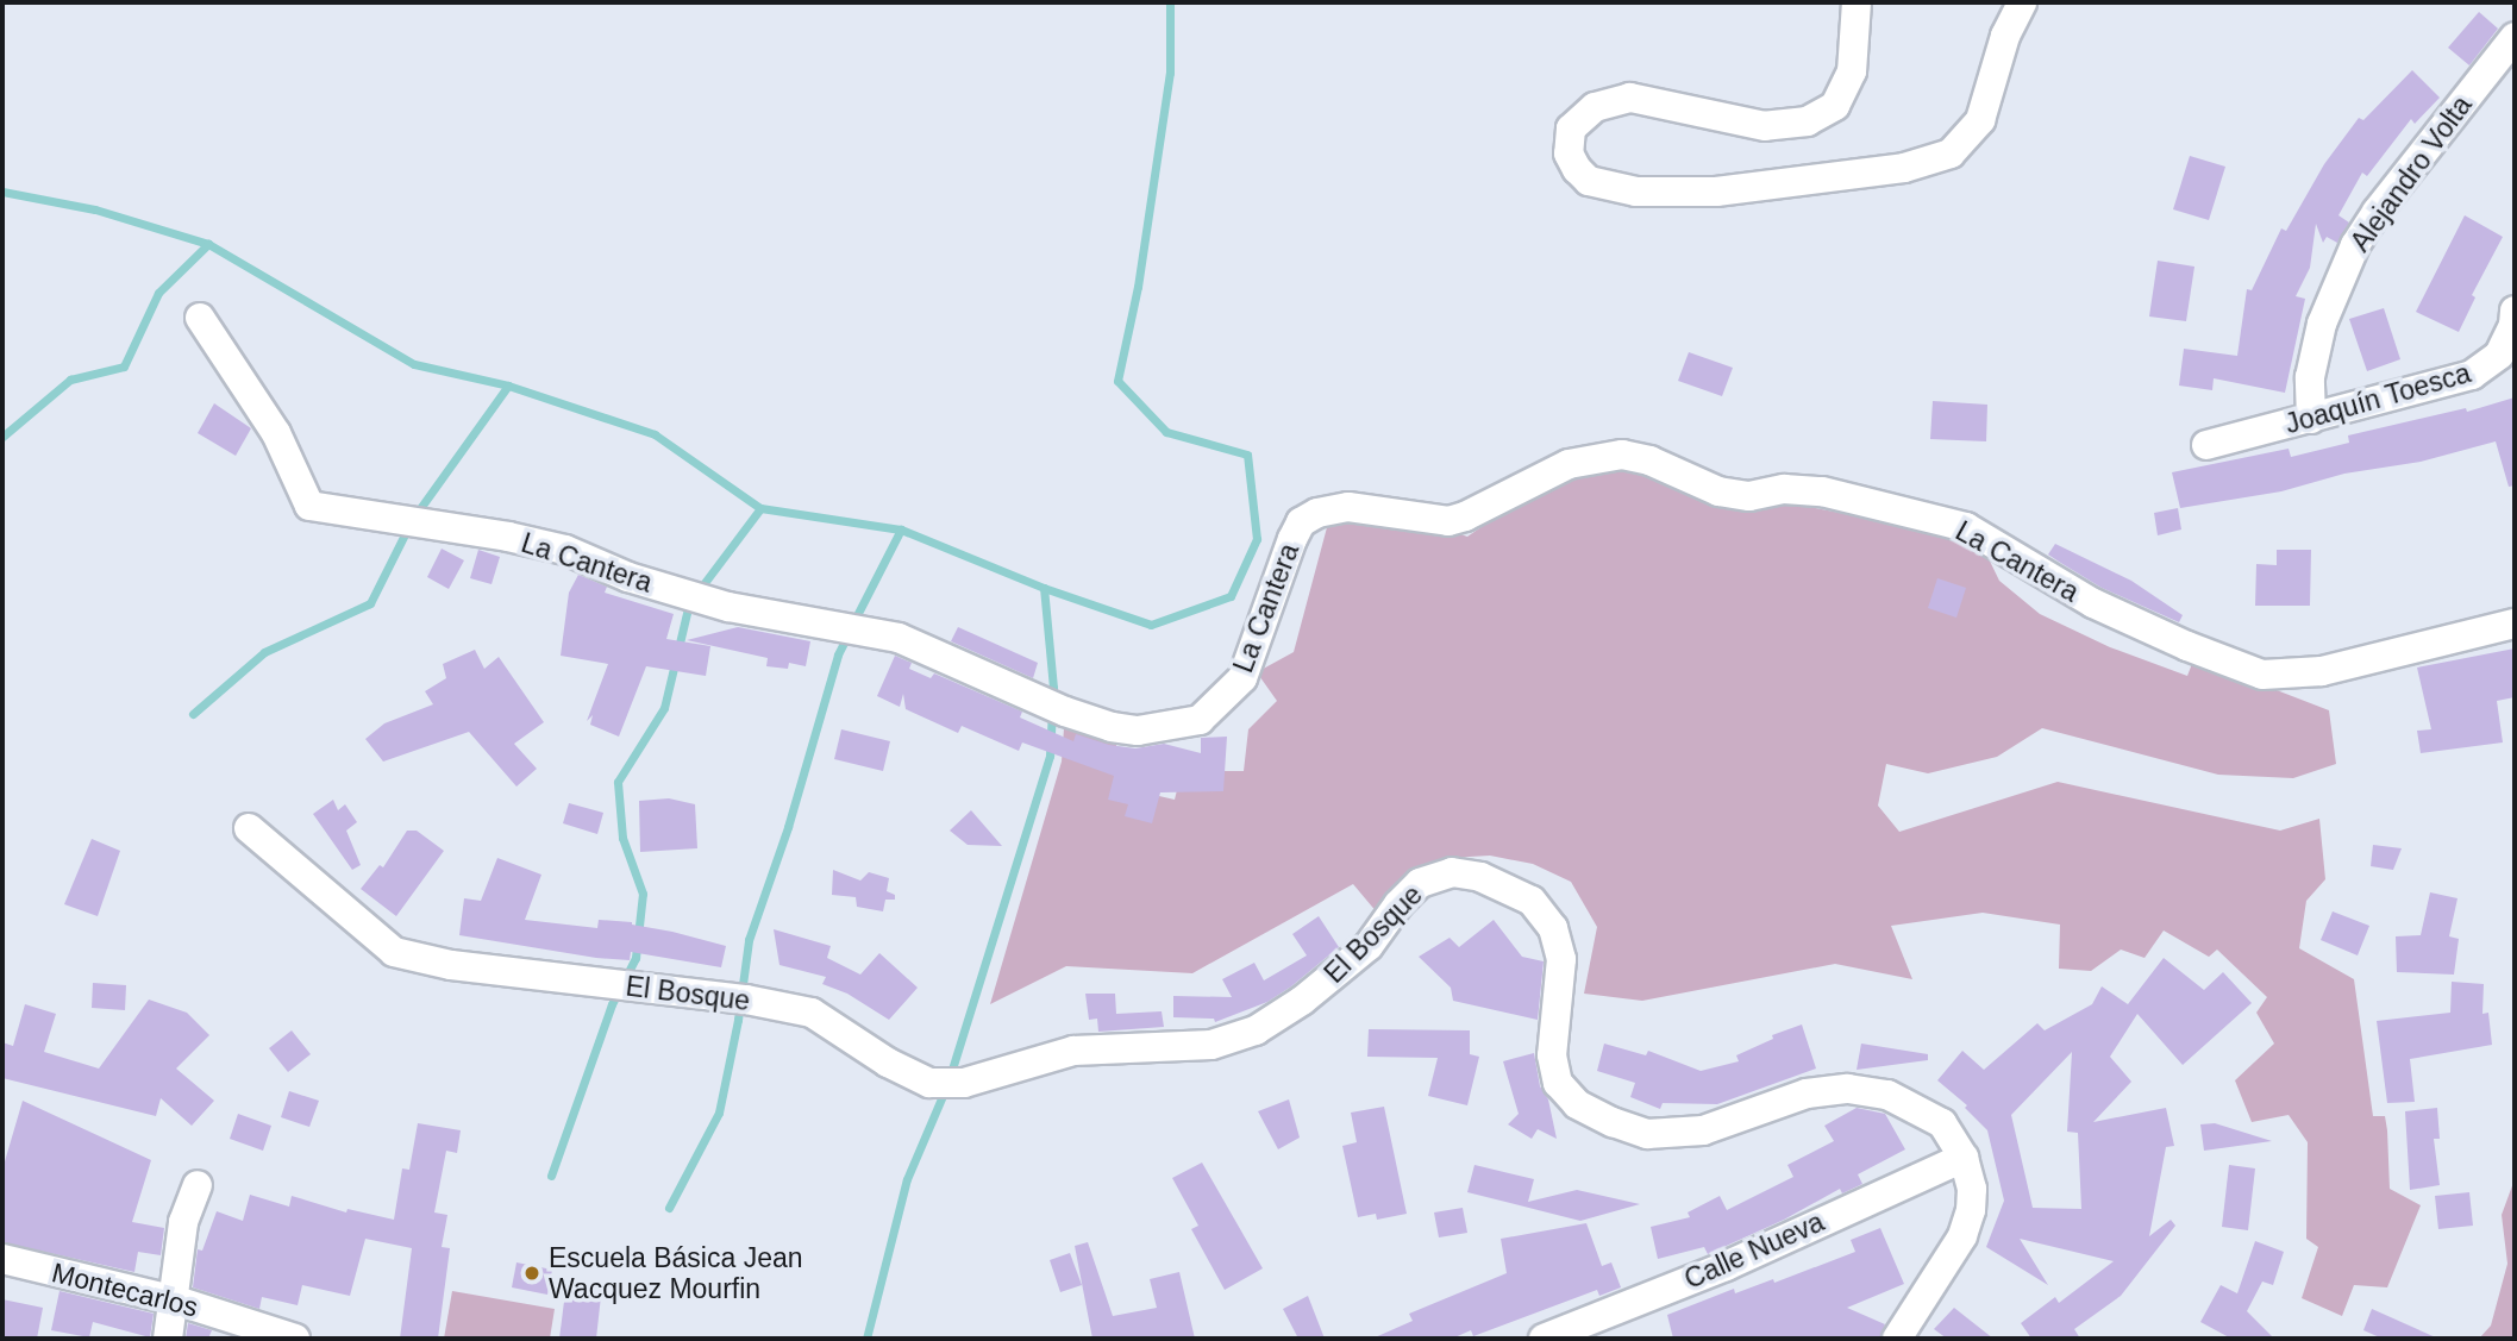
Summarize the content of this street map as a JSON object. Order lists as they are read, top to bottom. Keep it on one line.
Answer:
{"streets":{"street":["Alejandro Volta","Joaquín Toesca","La Cantera","El Bosque","Calle Nueva","Montecarlos"]},"crossings":[["Alejandro Volta","Joaquín Toesca"],["El Bosque","Calle Nueva"]],"places":["Escuela Básica Jean Wacquez Mourfin"]}
